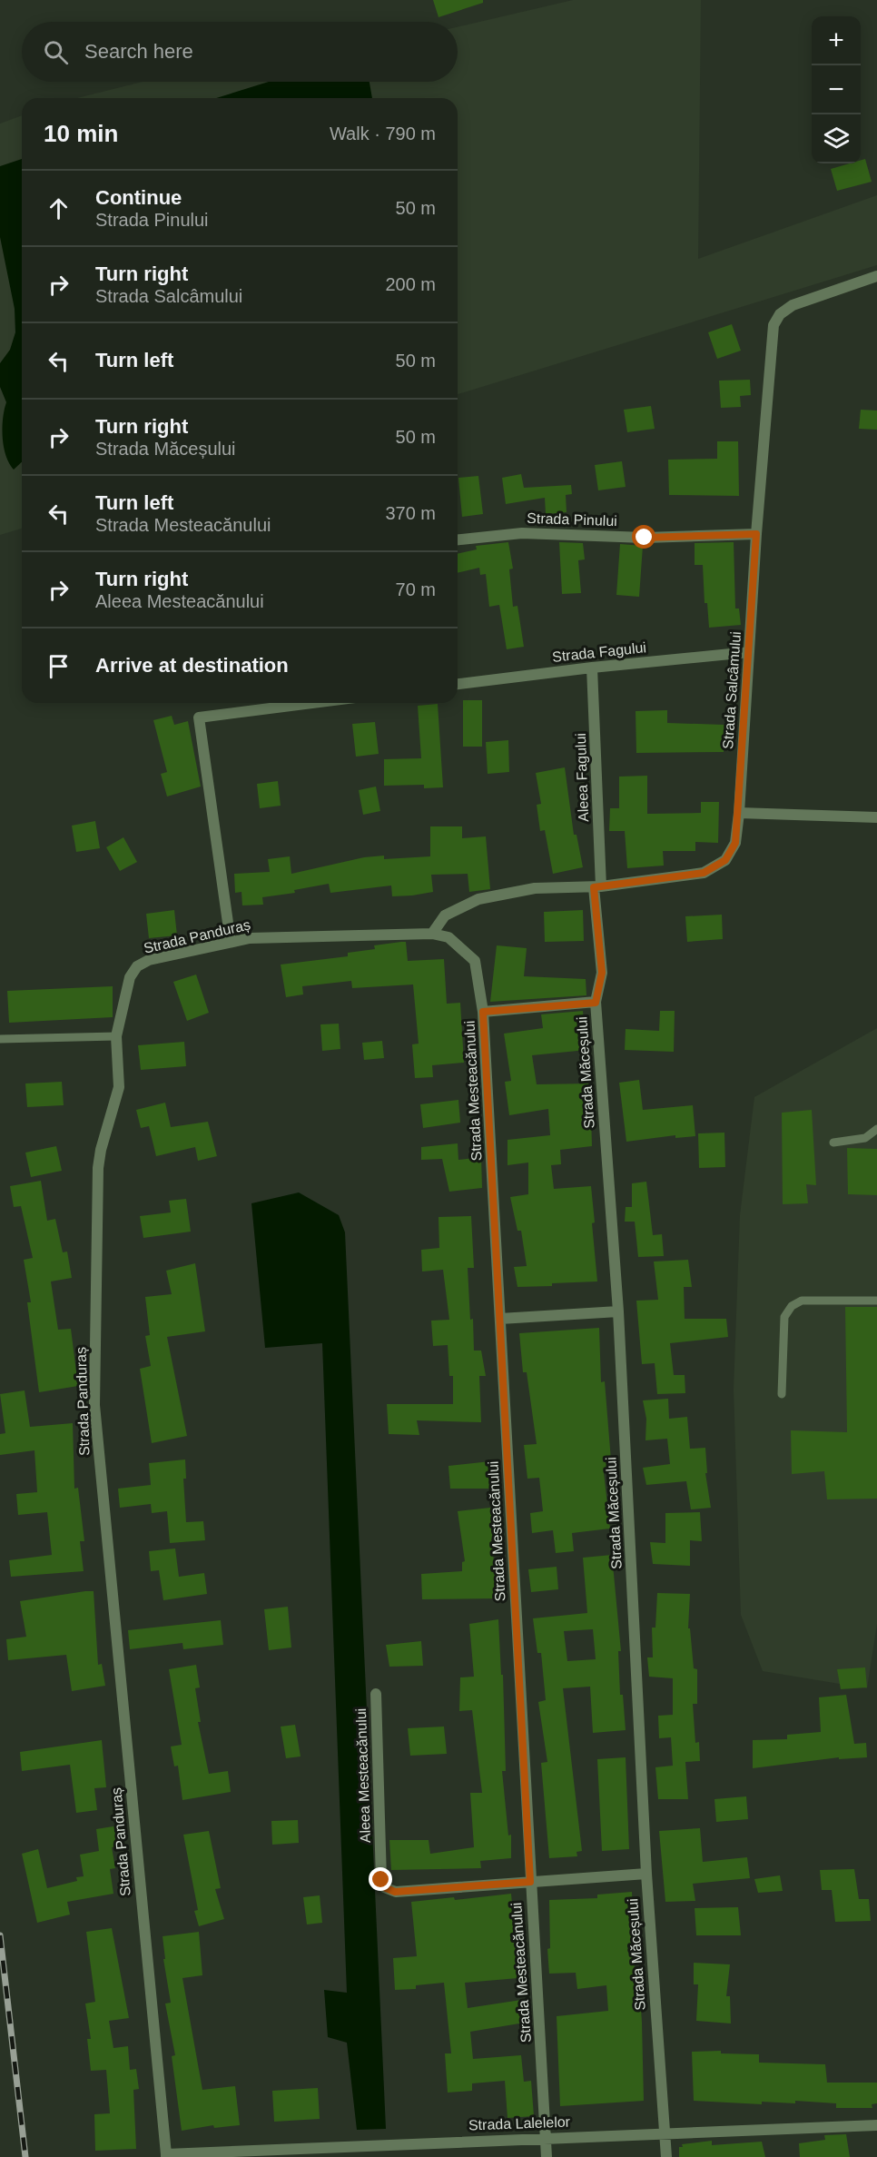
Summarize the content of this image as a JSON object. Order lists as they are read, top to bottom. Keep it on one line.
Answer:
{"streets":{"street":["Strada Pinului","Strada Fagului","Strada Salcâmului","Aleea Fagului","Strada Panduraș","Strada Măceșului","Strada Mesteacănului","Aleea Mesteacănului","Strada Lalelelor"]},"crossings":[["Strada Pinului","Strada Salcâmului"],["Strada Fagului","Strada Salcâmului"],["Strada Fagului","Aleea Fagului"],["Strada Salcâmului","Aleea Fagului"],["Strada Salcâmului","Strada Panduraș"],["Aleea Fagului","Strada Măceșului"],["Strada Panduraș","Strada Mesteacănului"],["Strada Panduraș","Strada Lalelelor"],["Strada Măceșului","Strada Mesteacănului"],["Strada Măceșului","Aleea Mesteacănului"],["Strada Măceșului","Strada Lalelelor"],["Strada Mesteacănului","Aleea Mesteacănului"],["Strada Mesteacănului","Strada Lalelelor"]],"page":{"map_buttons":["+","−"],"search":"Search here","heading":["10 min","Walk · 790 m"],"list":[["Continue","Strada Pinului","50 m"],["Turn right","Strada Salcâmului","200 m"],["Turn left","50 m"],["Turn right","Strada Măceșului","50 m"],["Turn left","Strada Mesteacănului","370 m"],["Turn right","Aleea Mesteacănului","70 m"],"Arrive at destination"]}}
